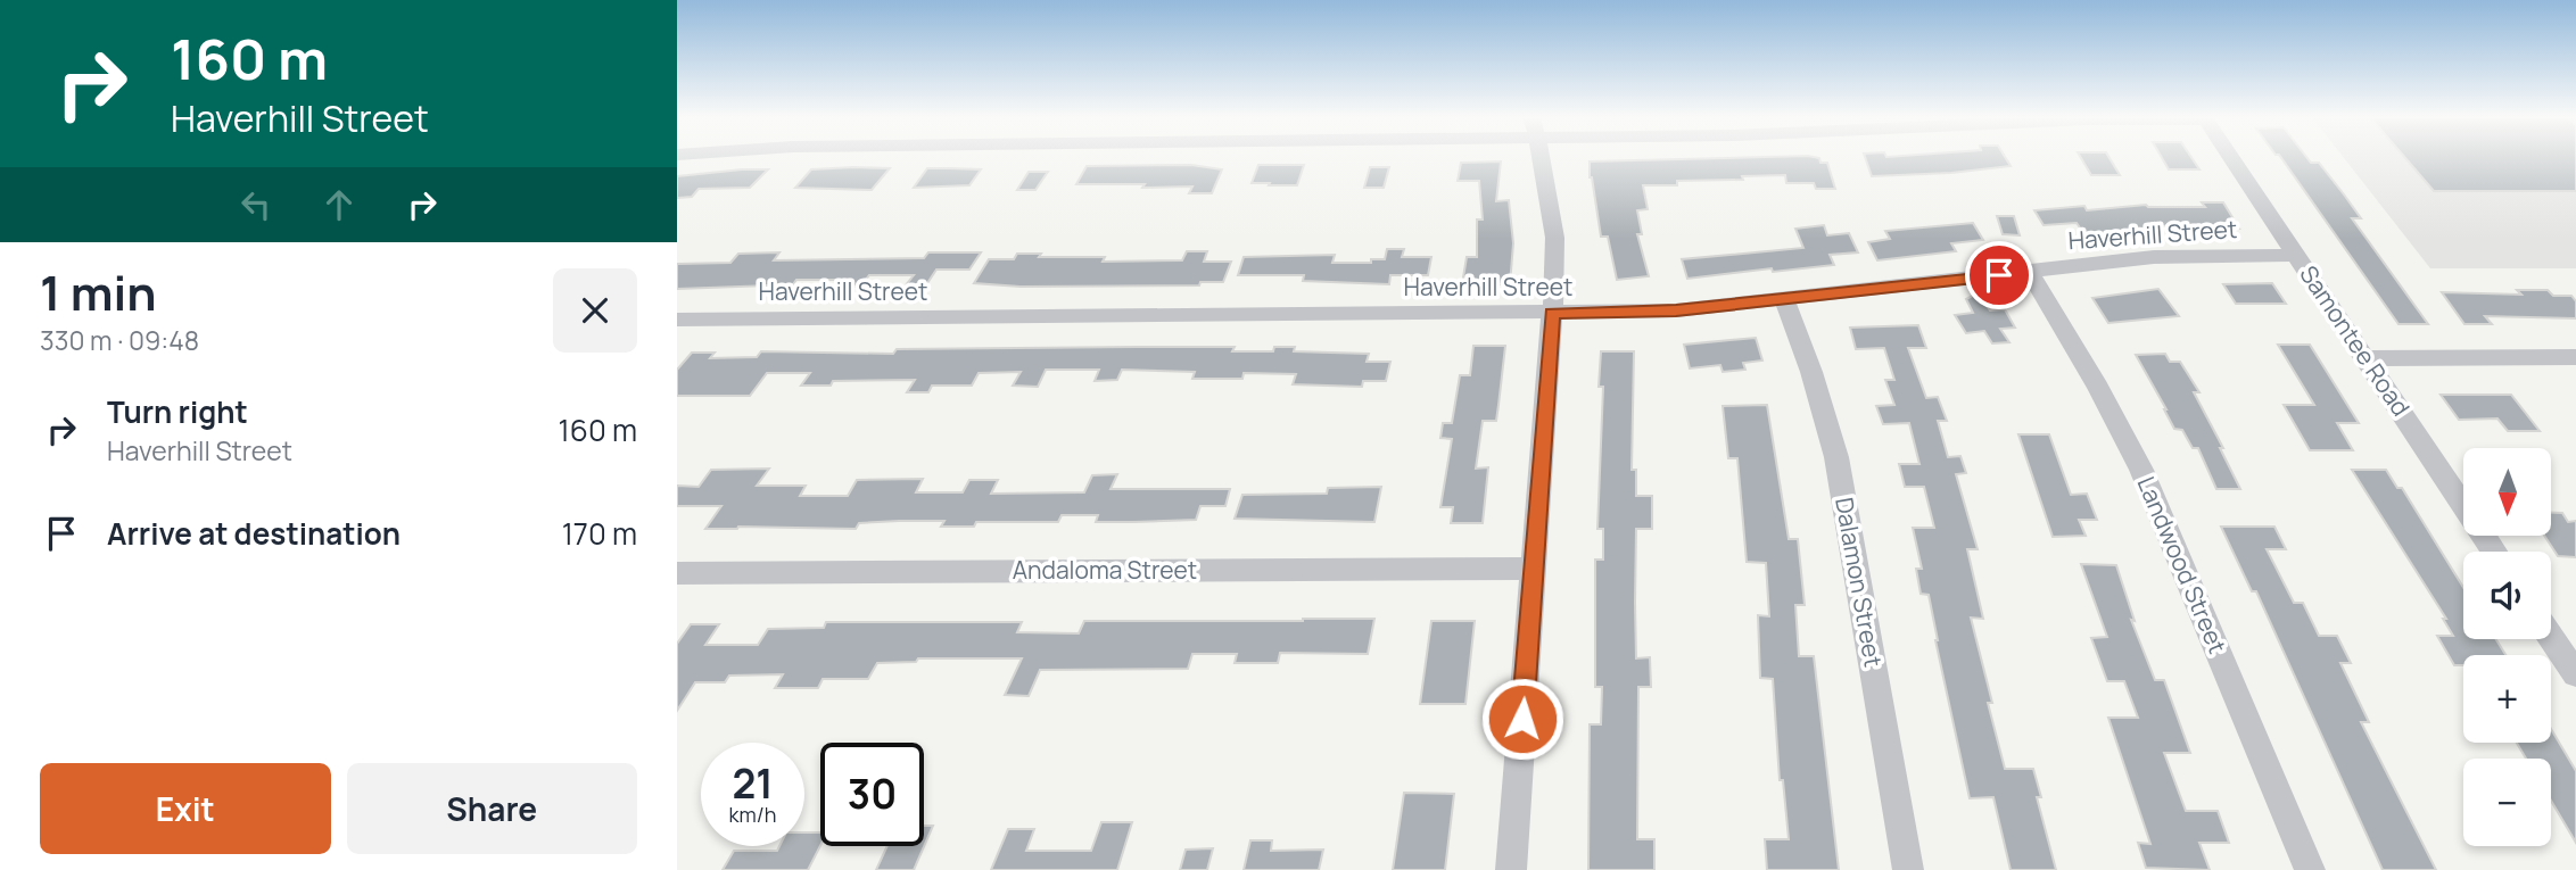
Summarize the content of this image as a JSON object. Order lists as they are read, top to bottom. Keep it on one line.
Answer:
{"streets":{"street":["Haverhill Street","Samontee Road","Landwood Street","Andaloma Street","Dalamon Street"]},"crossings":[["Haverhill Street","Samontee Road"],["Haverhill Street","Landwood Street"],["Haverhill Street","Dalamon Street"]],"north":"bottom","page":{"turn":["160 m","Haverhill Street"],"heading":["1 min","330 m · 09:48"],"list":[{"name":"Turn right","note":"Haverhill Street","value":"160 m"},{"name":"Arrive at destination","value":"170 m"}],"map_buttons":["+","−"],"speed":"21 km/h","limit":"30","buttons":["Exit","Share"]}}
